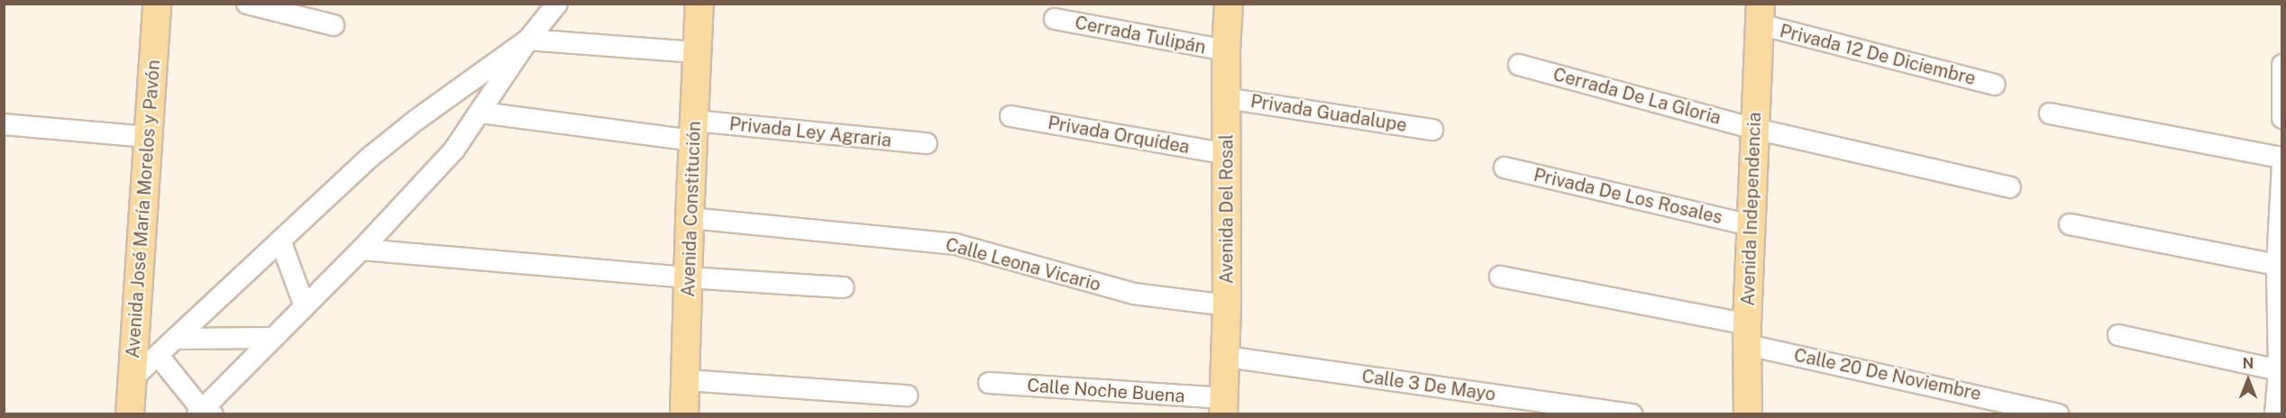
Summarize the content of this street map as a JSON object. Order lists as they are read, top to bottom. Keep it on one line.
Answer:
{"streets":{"main road":["Avenida José María Morelos y Pavón","Avenida Constitución","Avenida Del Rosal","Avenida Independencia"],"street":["Cerrada Tulipán","Privada 12 De Diciembre","Cerrada De La Gloria","Privada Guadalupe","Privada Ley Agraria","Privada Orquídea","Privada De Los Rosales","Calle Leona Vicario","Calle 20 De Noviembre","Calle 3 De Mayo","Calle Noche Buena"]},"crossings":[["Cerrada Tulipán","Avenida Del Rosal"],["Privada 12 De Diciembre","Avenida Independencia"],["Cerrada De La Gloria","Avenida Independencia"],["Privada Guadalupe","Avenida Del Rosal"],["Privada Ley Agraria","Avenida Constitución"],["Privada Orquídea","Avenida Del Rosal"],["Privada De Los Rosales","Avenida Independencia"],["Avenida Constitución","Calle Leona Vicario"],["Avenida Del Rosal","Calle Leona Vicario"],["Avenida Del Rosal","Calle 3 De Mayo"],["Avenida Del Rosal","Calle Noche Buena"],["Avenida Independencia","Calle 20 De Noviembre"]],"north":"top"}
